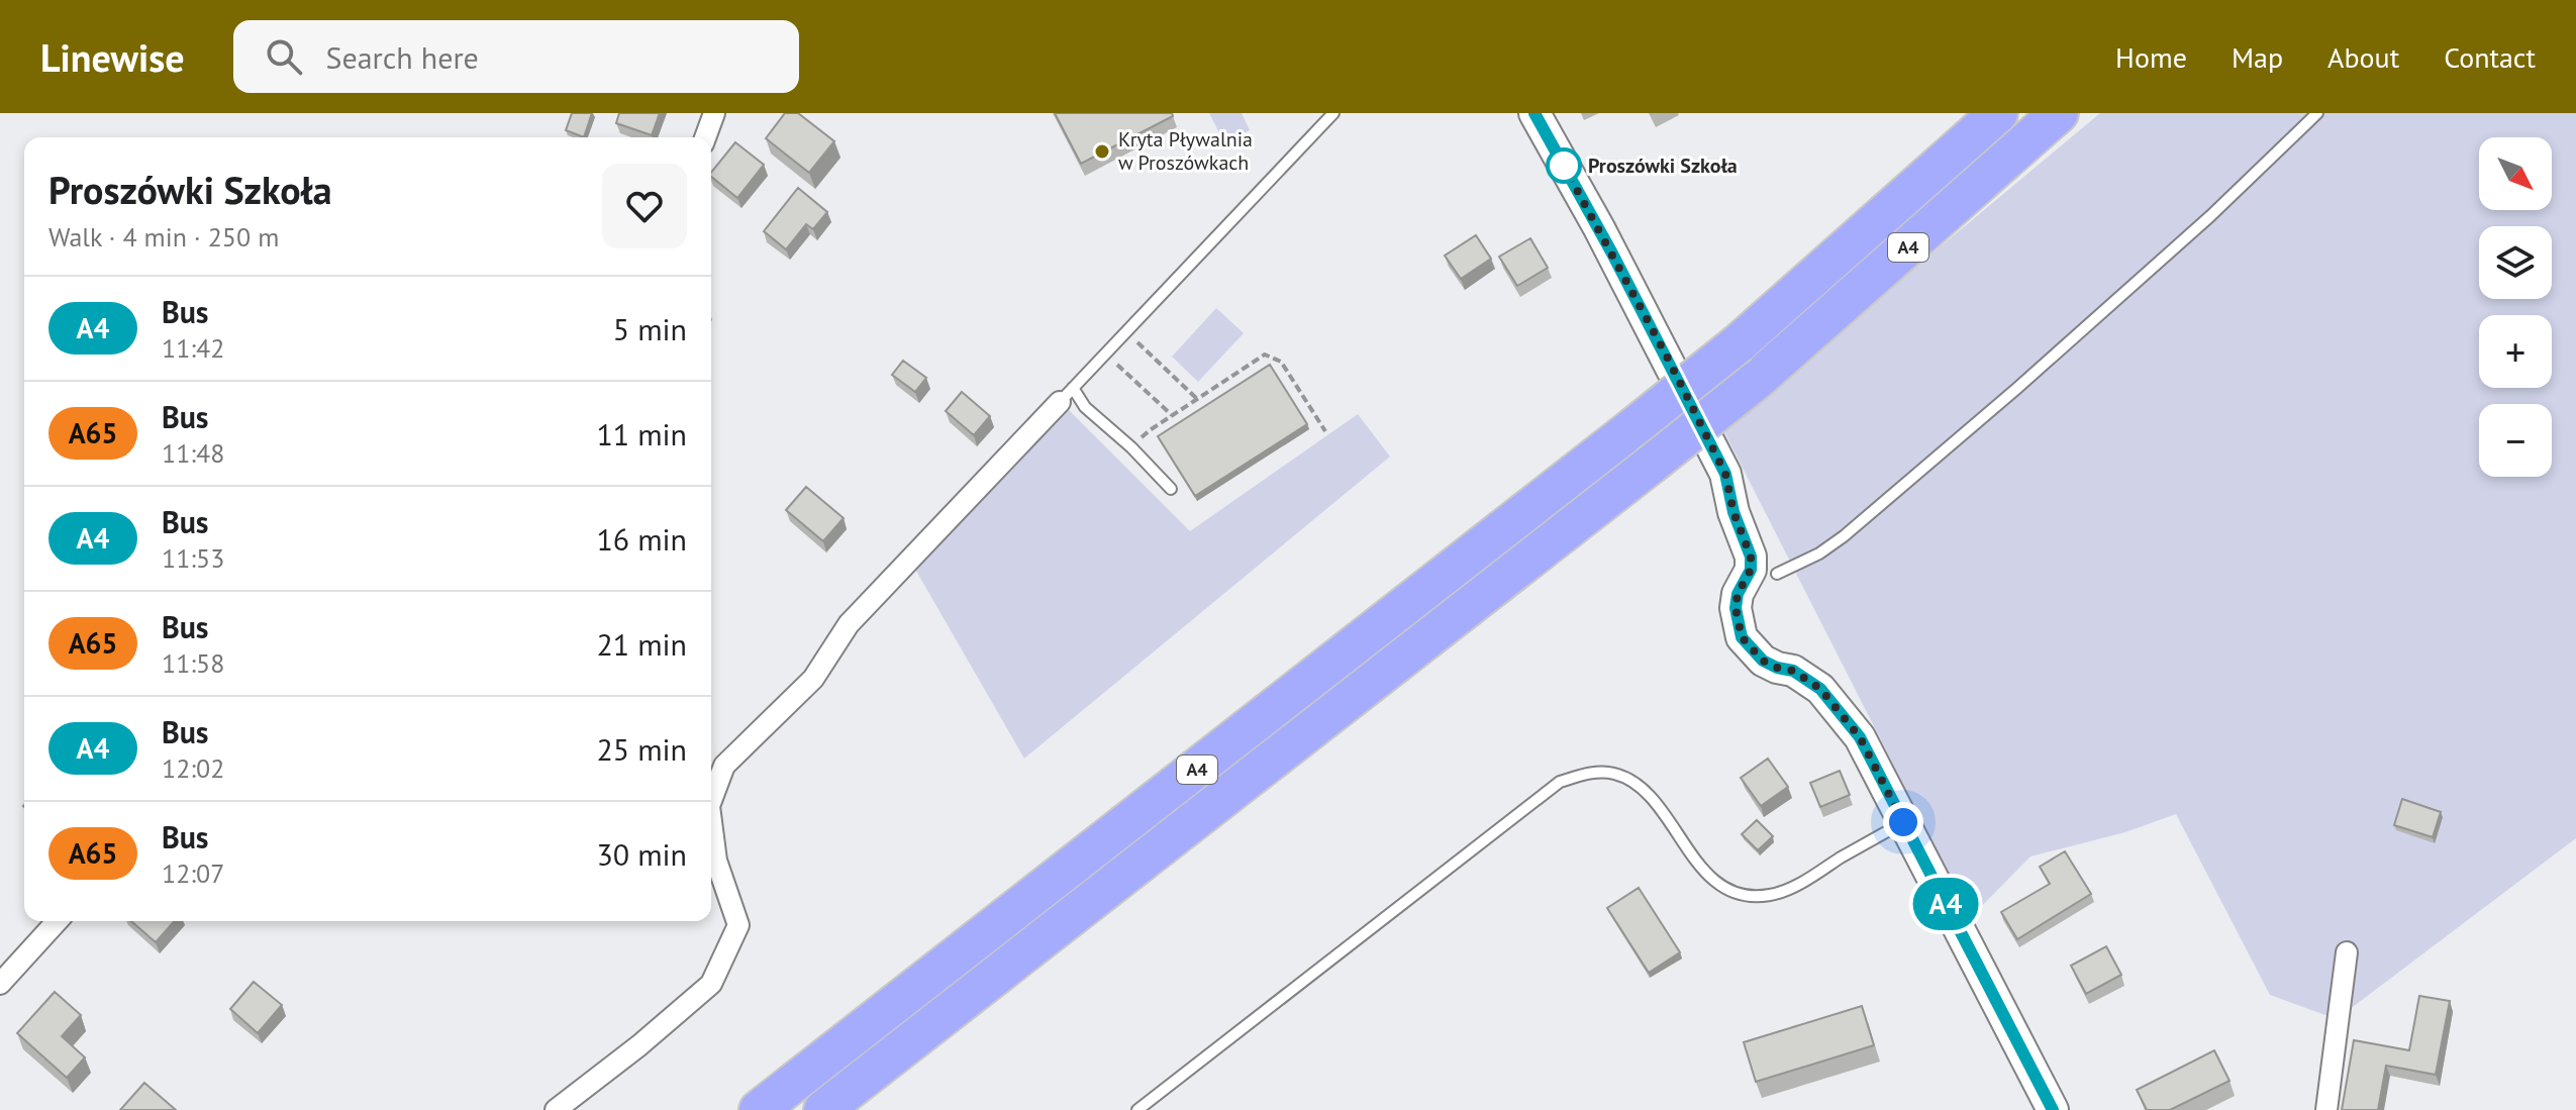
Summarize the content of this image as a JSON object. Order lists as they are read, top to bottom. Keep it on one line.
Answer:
{"streets":{"highway":["A4"]},"places":["Kryta Pływalnia w Proszówkach","Proszówki Szkoła"],"lines":["bus line A4"],"north":"bottom right","page":{"header":"Linewise","search":"Search here","nav":["Home","Map","About","Contact"],"on_map":"A4","map_buttons":["+","−"],"heading":["Proszówki Szkoła","Walk · 4 min · 250 m"],"list":[{"mark":"A4","name":"Bus","note":"11:42","value":"5 min"},{"mark":"A65","name":"Bus","note":"11:48","value":"11 min"},{"mark":"A4","name":"Bus","note":"11:53","value":"16 min"},{"mark":"A65","name":"Bus","note":"11:58","value":"21 min"},{"mark":"A4","name":"Bus","note":"12:02","value":"25 min"},{"mark":"A65","name":"Bus","note":"12:07","value":"30 min"}]}}
